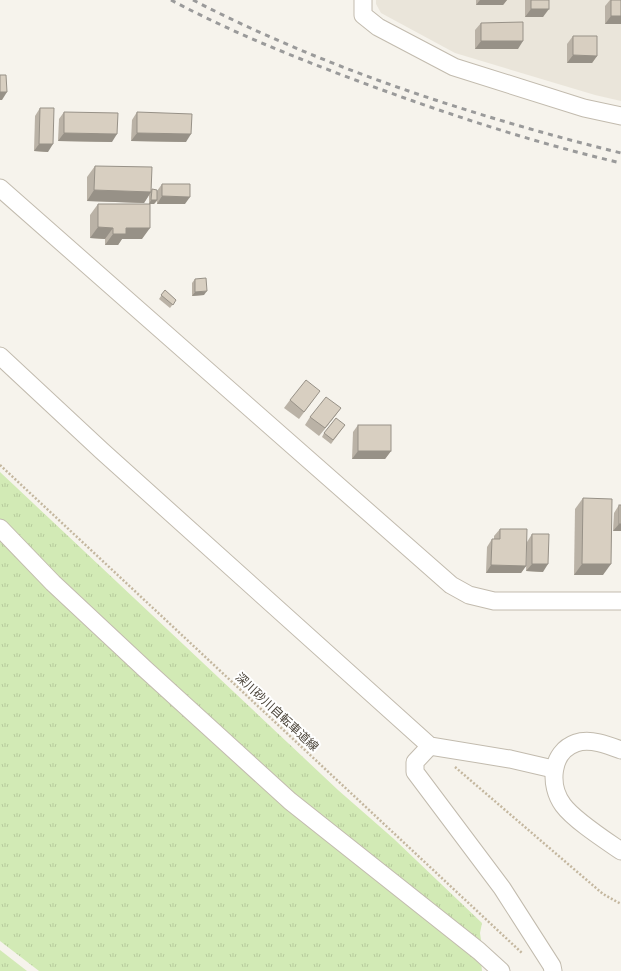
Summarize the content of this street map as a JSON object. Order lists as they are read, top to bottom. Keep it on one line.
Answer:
{"streets":{"path":["深川砂川自転車道線"]}}
